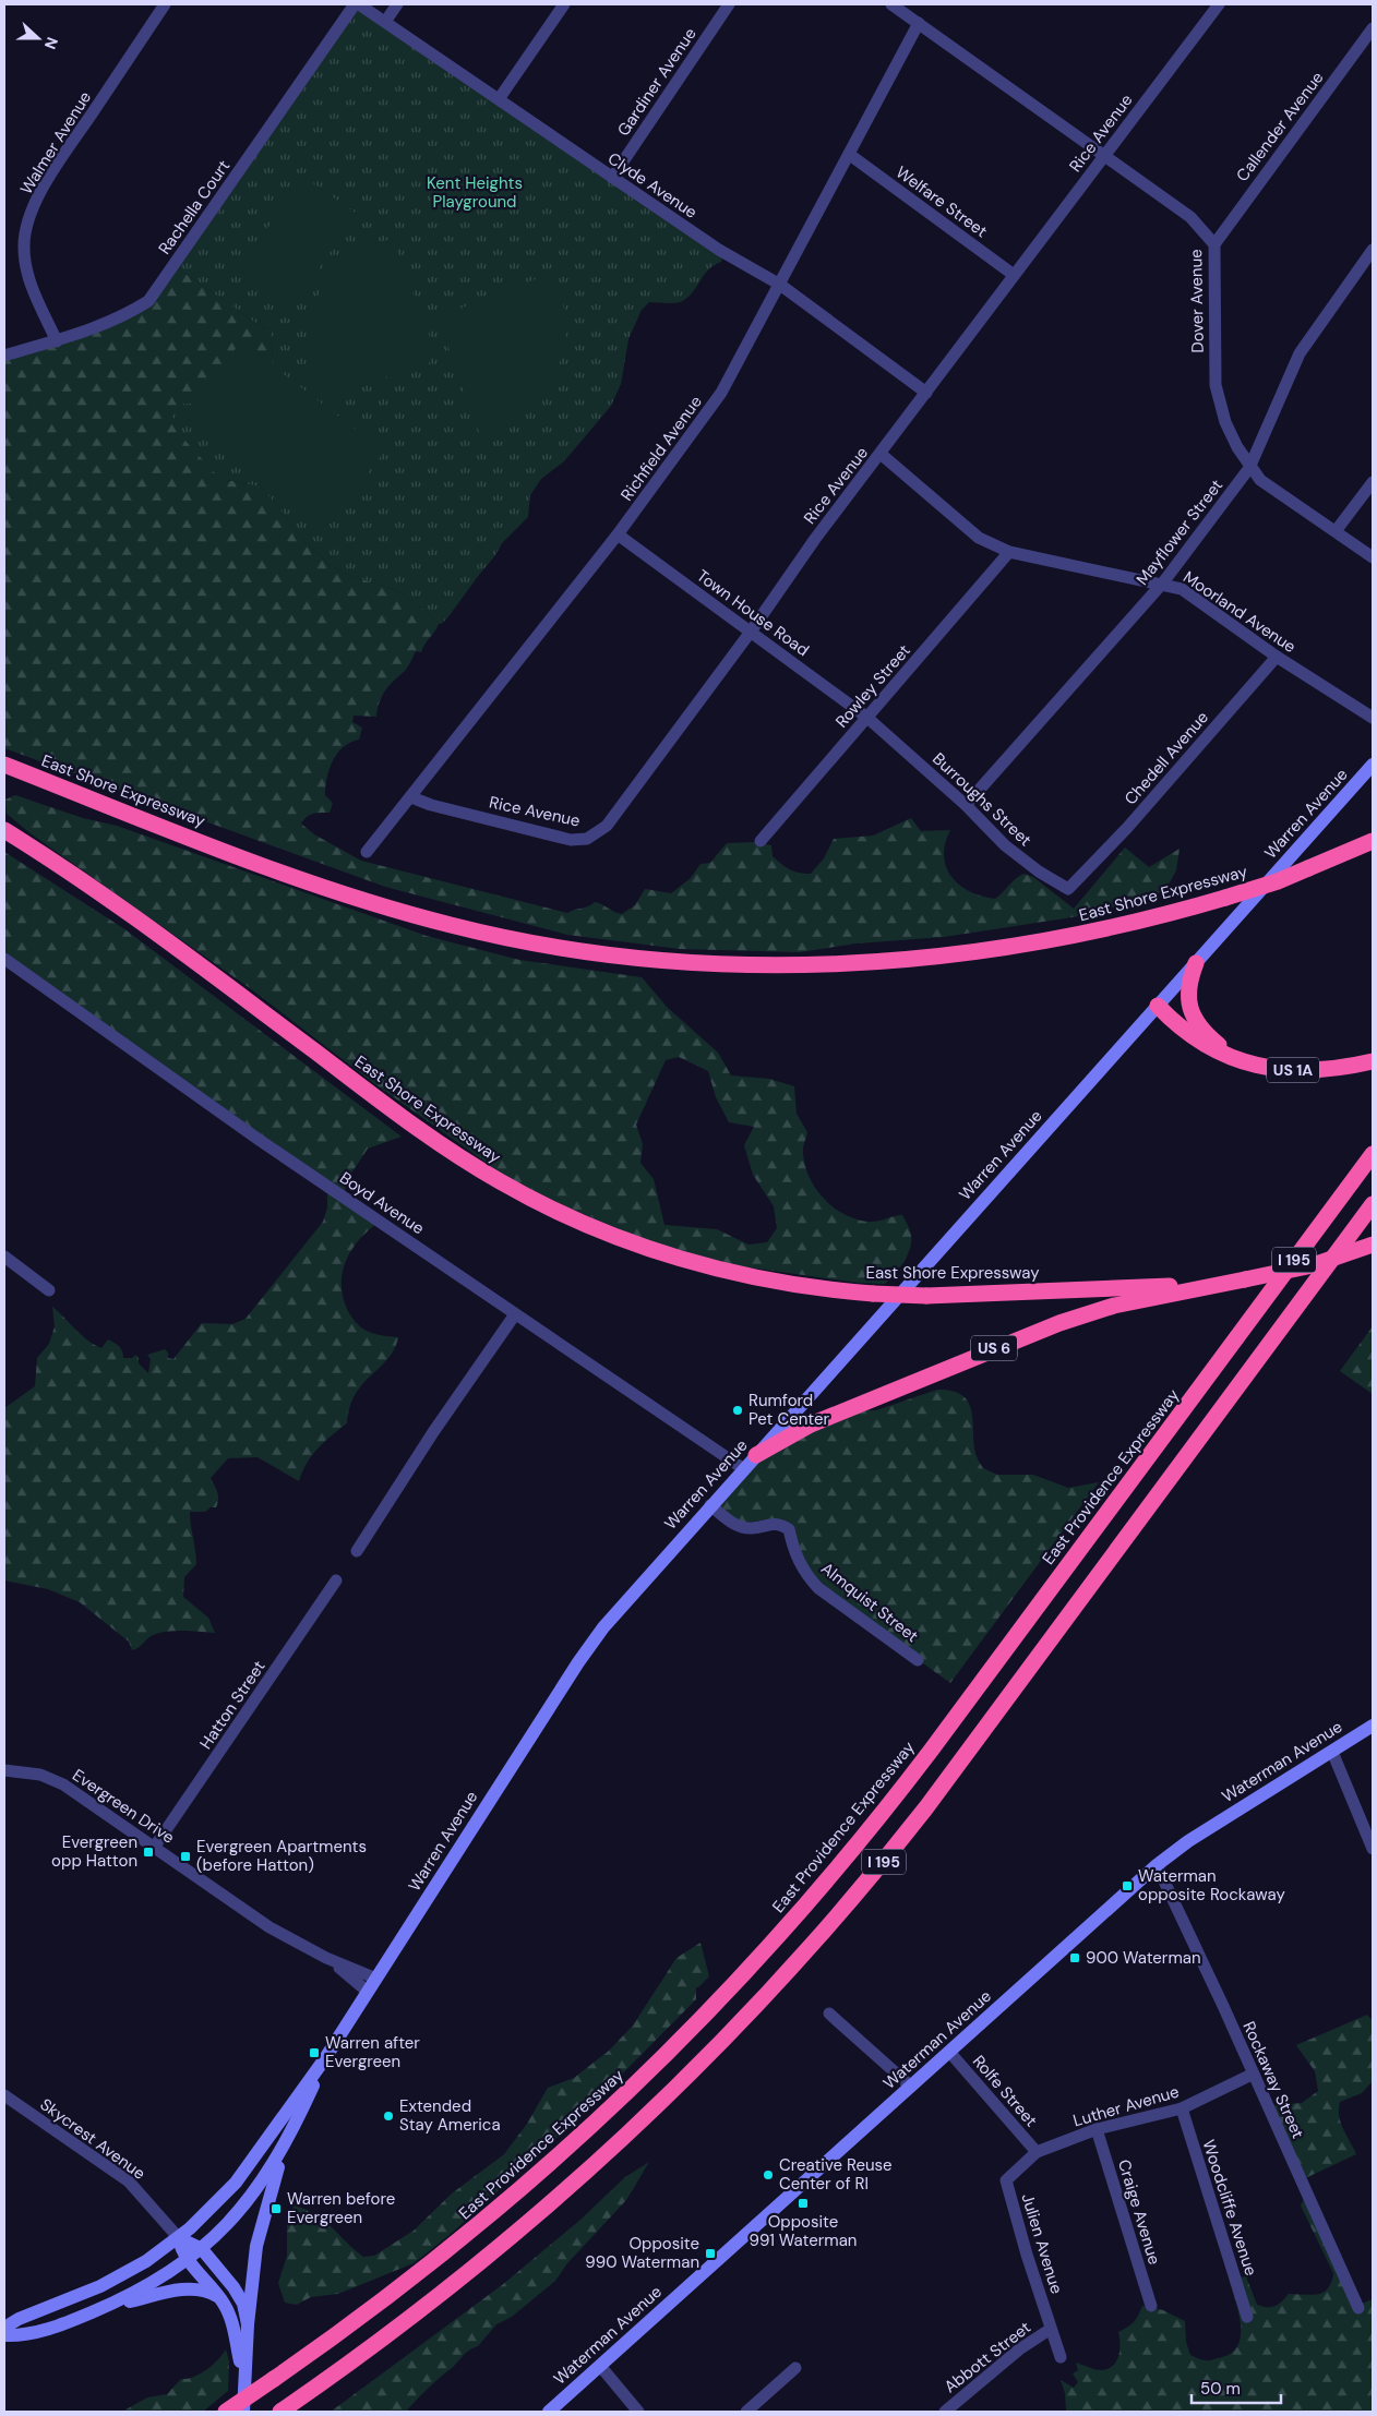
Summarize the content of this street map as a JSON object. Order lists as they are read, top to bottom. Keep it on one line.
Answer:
{"streets":{"highway":["East Shore Expressway","US 1A","I 195","US 6","East Providence Expressway"],"main road":["Warren Avenue","Waterman Avenue"],"street":["Gardiner Avenue","Callender Avenue","Rice Avenue","Walmer Avenue","Clyde Avenue","Welfare Street","Rachella Court","Dover Avenue","Richfield Avenue","Mayflower Street","Moorland Avenue","Town House Road","Rowley Street","Chedell Avenue","Burroughs Street","Boyd Avenue","Almquist Street","Hatton Street","Evergreen Drive","Rockaway Street","Rolfe Street","Luther Avenue","Skycrest Avenue","Woodcliffe Avenue","Craige Avenue","Julien Avenue","Abbott Street"]},"crossings":[["Gardiner Avenue","Clyde Avenue"],["Callender Avenue","Dover Avenue"],["Rice Avenue","Clyde Avenue"],["Rice Avenue","Welfare Street"],["Rice Avenue","Dover Avenue"],["Rice Avenue","Richfield Avenue"],["Rice Avenue","Moorland Avenue"],["Rice Avenue","Town House Road"],["Walmer Avenue","Rachella Court"],["Clyde Avenue","Richfield Avenue"],["Welfare Street","Richfield Avenue"],["Dover Avenue","Richfield Avenue"],["Dover Avenue","Mayflower Street"],["Richfield Avenue","Town House Road"],["Mayflower Street","Moorland Avenue"],["Mayflower Street","Burroughs Street"],["Moorland Avenue","Rowley Street"],["Moorland Avenue","Chedell Avenue"],["Town House Road","Rowley Street"],["Town House Road","Burroughs Street"],["Rowley Street","Burroughs Street"],["Chedell Avenue","Burroughs Street"],["East Shore Expressway","US 6"],["Warren Avenue","US 1A"],["Warren Avenue","Boyd Avenue"],["Warren Avenue","US 6"],["Warren Avenue","Almquist Street"],["Warren Avenue","Evergreen Drive"],["Warren Avenue","Skycrest Avenue"],["US 6","Skycrest Avenue"],["Hatton Street","Evergreen Drive"],["Waterman Avenue","Rockaway Street"],["Waterman Avenue","Rolfe Street"],["Rockaway Street","Luther Avenue"],["Rolfe Street","Luther Avenue"],["Rolfe Street","Julien Avenue"],["Luther Avenue","Woodcliffe Avenue"],["Luther Avenue","Craige Avenue"],["Luther Avenue","Julien Avenue"],["Julien Avenue","Abbott Street"]],"parks":["Kent Heights Playground"],"places":{"other":["Rumford Pet Center","Extended Stay America","Creative Reuse Center of RI"],"transit":["Evergreen opp Hatton","Evergreen Apartments (before Hatton)","Waterman opposite Rockaway","900 Waterman","Warren after Evergreen","Opposite 991 Waterman","Warren before Evergreen","Opposite 990 Waterman"]},"scale_bar":"50 m","north":"right"}
